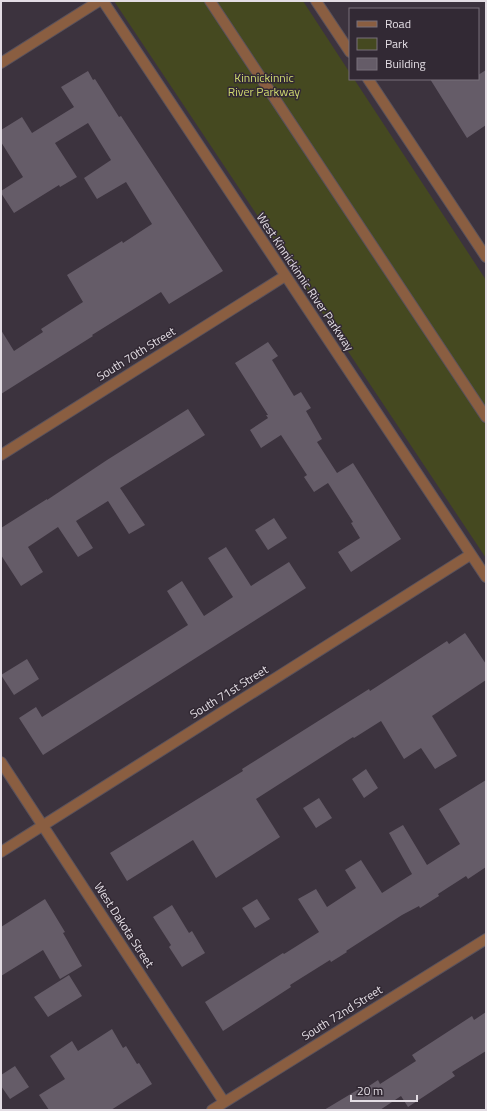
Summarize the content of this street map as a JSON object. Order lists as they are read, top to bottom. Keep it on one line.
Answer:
{"streets":{"street":["West Kinnickinnic River Parkway","South 70th Street","South 71st Street","West Dakota Street","South 72nd Street"]},"crossings":[["West Kinnickinnic River Parkway","South 70th Street"],["West Kinnickinnic River Parkway","South 71st Street"],["South 71st Street","West Dakota Street"],["West Dakota Street","South 72nd Street"]],"parks":["Kinnickinnic River Parkway"],"legend":["Road","Park","Building"],"scale_bar":"20 m"}
